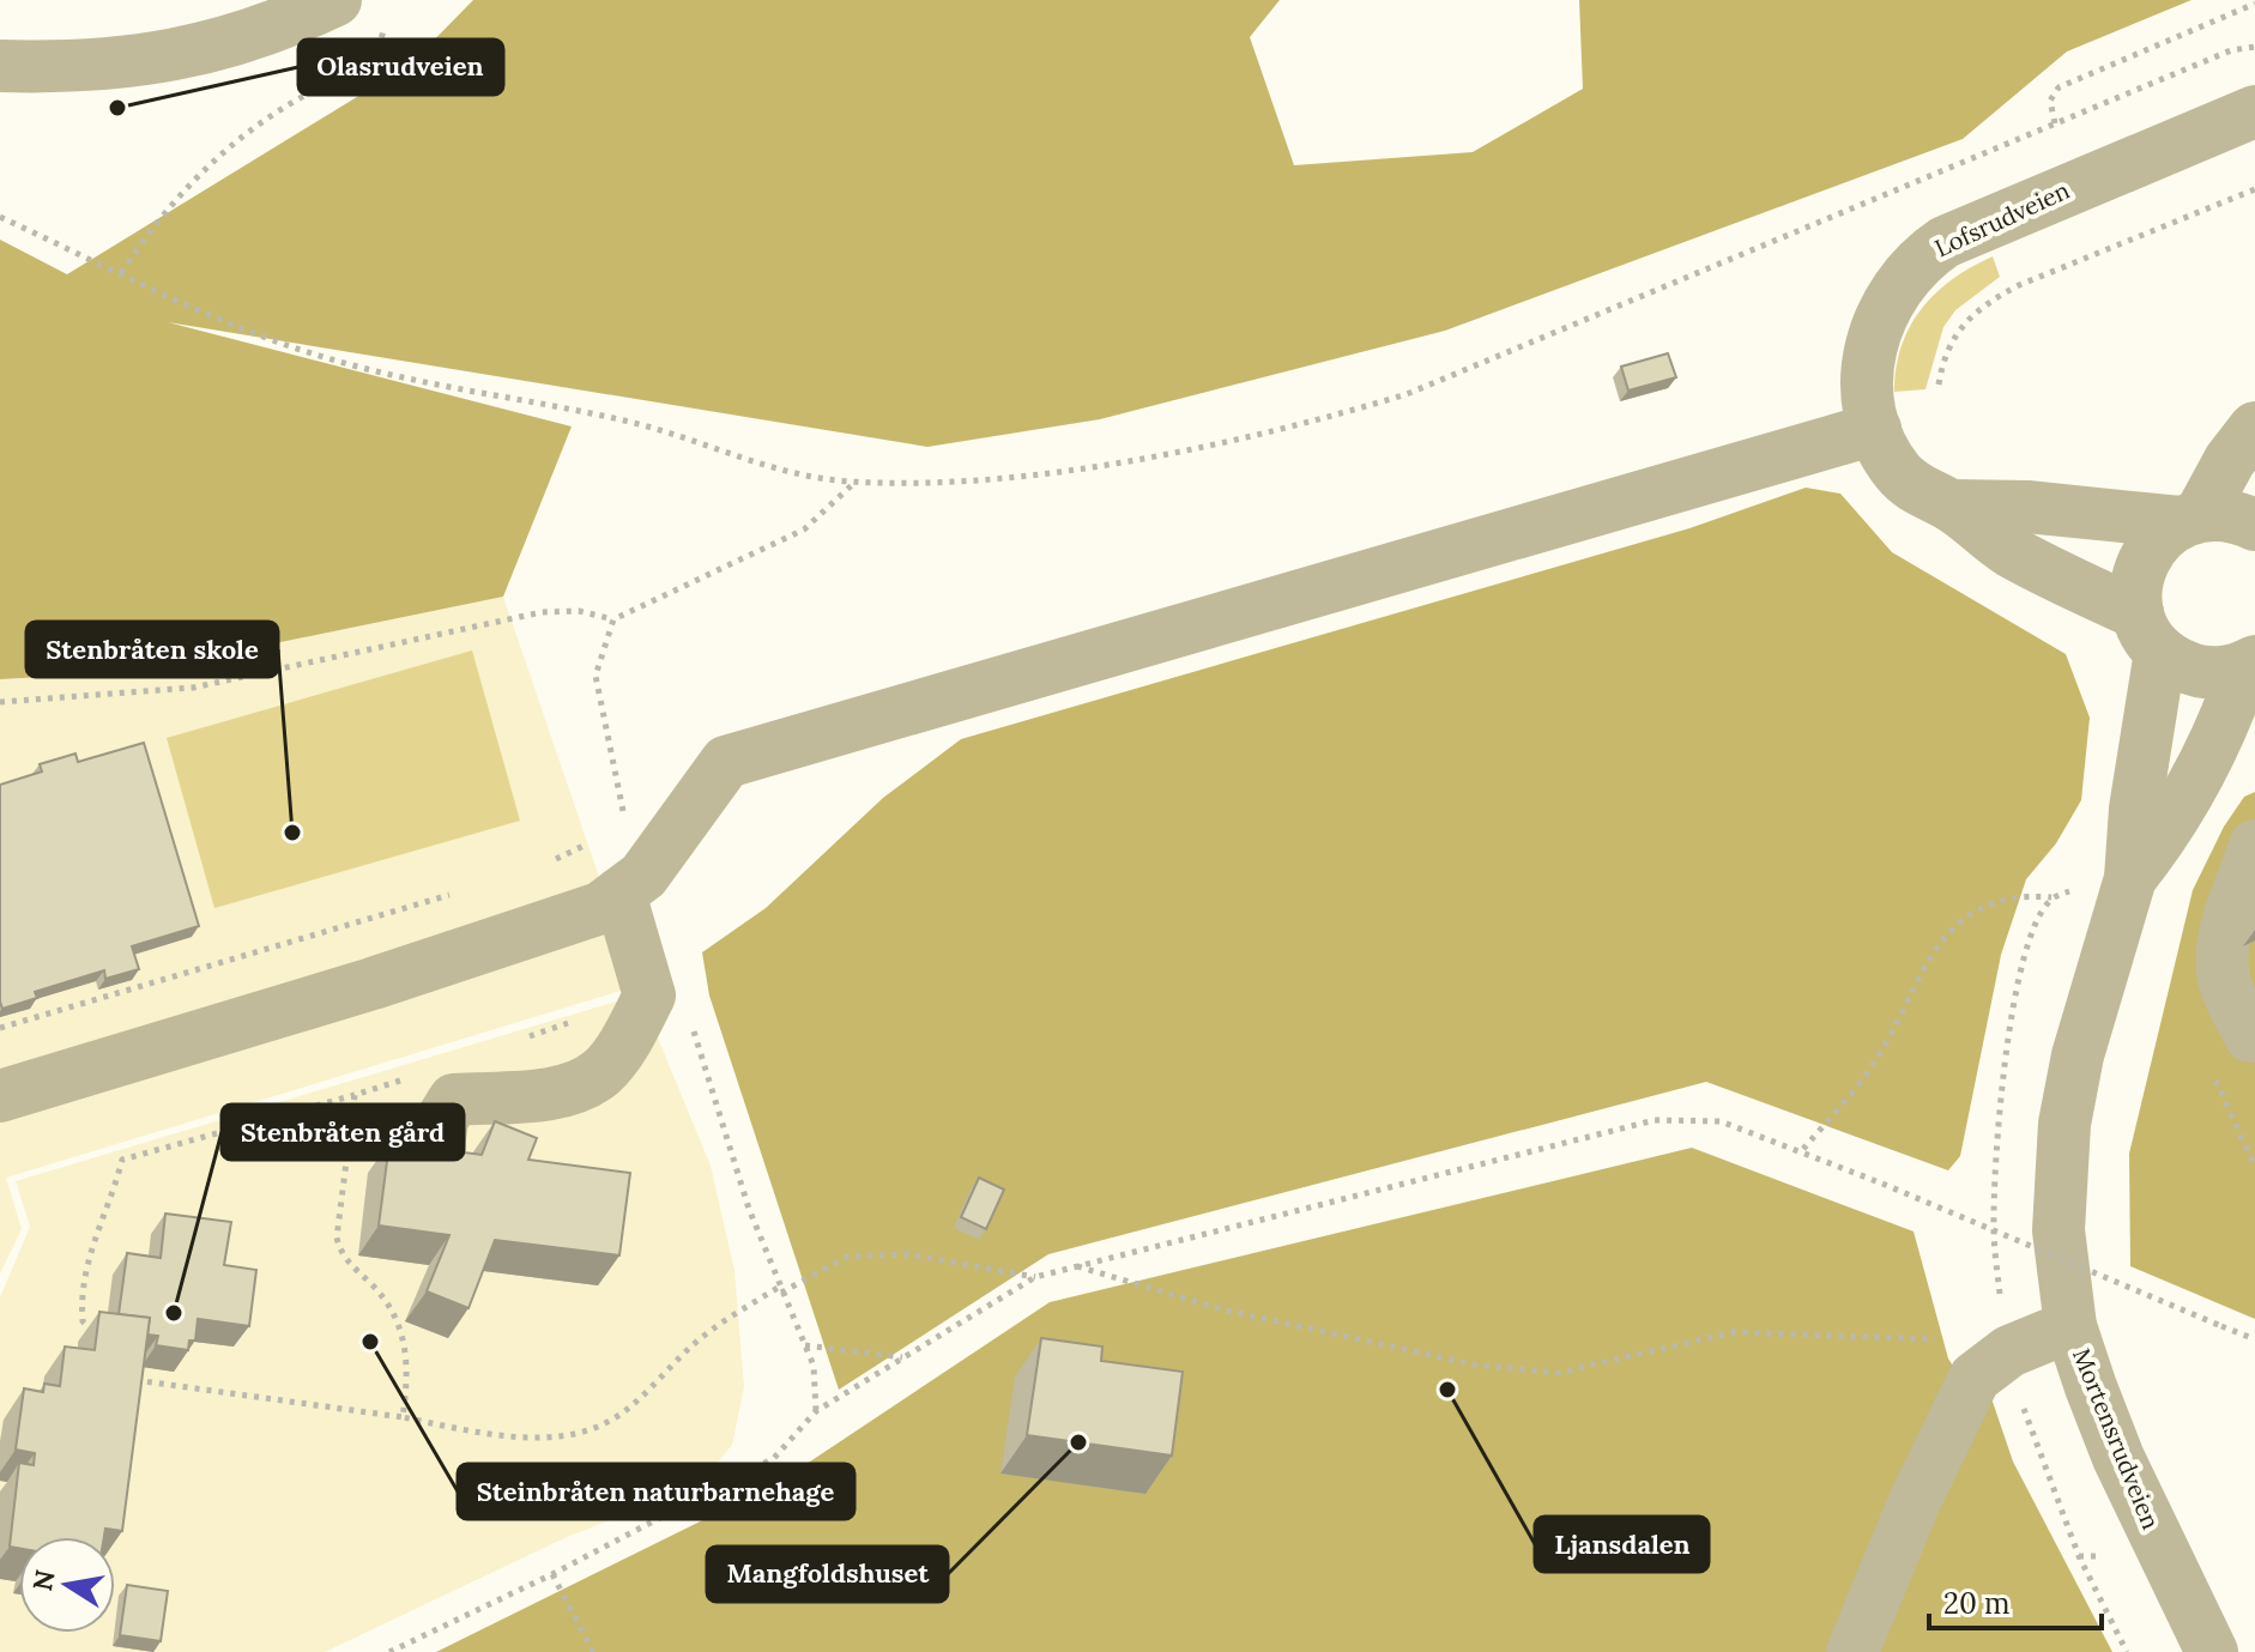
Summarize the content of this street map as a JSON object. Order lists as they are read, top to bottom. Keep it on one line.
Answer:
{"streets":{"street":["Lofsrudveien","Mortensrudveien"]},"crossings":[["Lofsrudveien","Mortensrudveien"]],"places":["Olasrudveien","Stenbråten skole","Stenbråten gård","Steinbråten naturbarnehage","Ljansdalen","Mangfoldshuset"],"scale_bar":"20 m","north":"left"}
